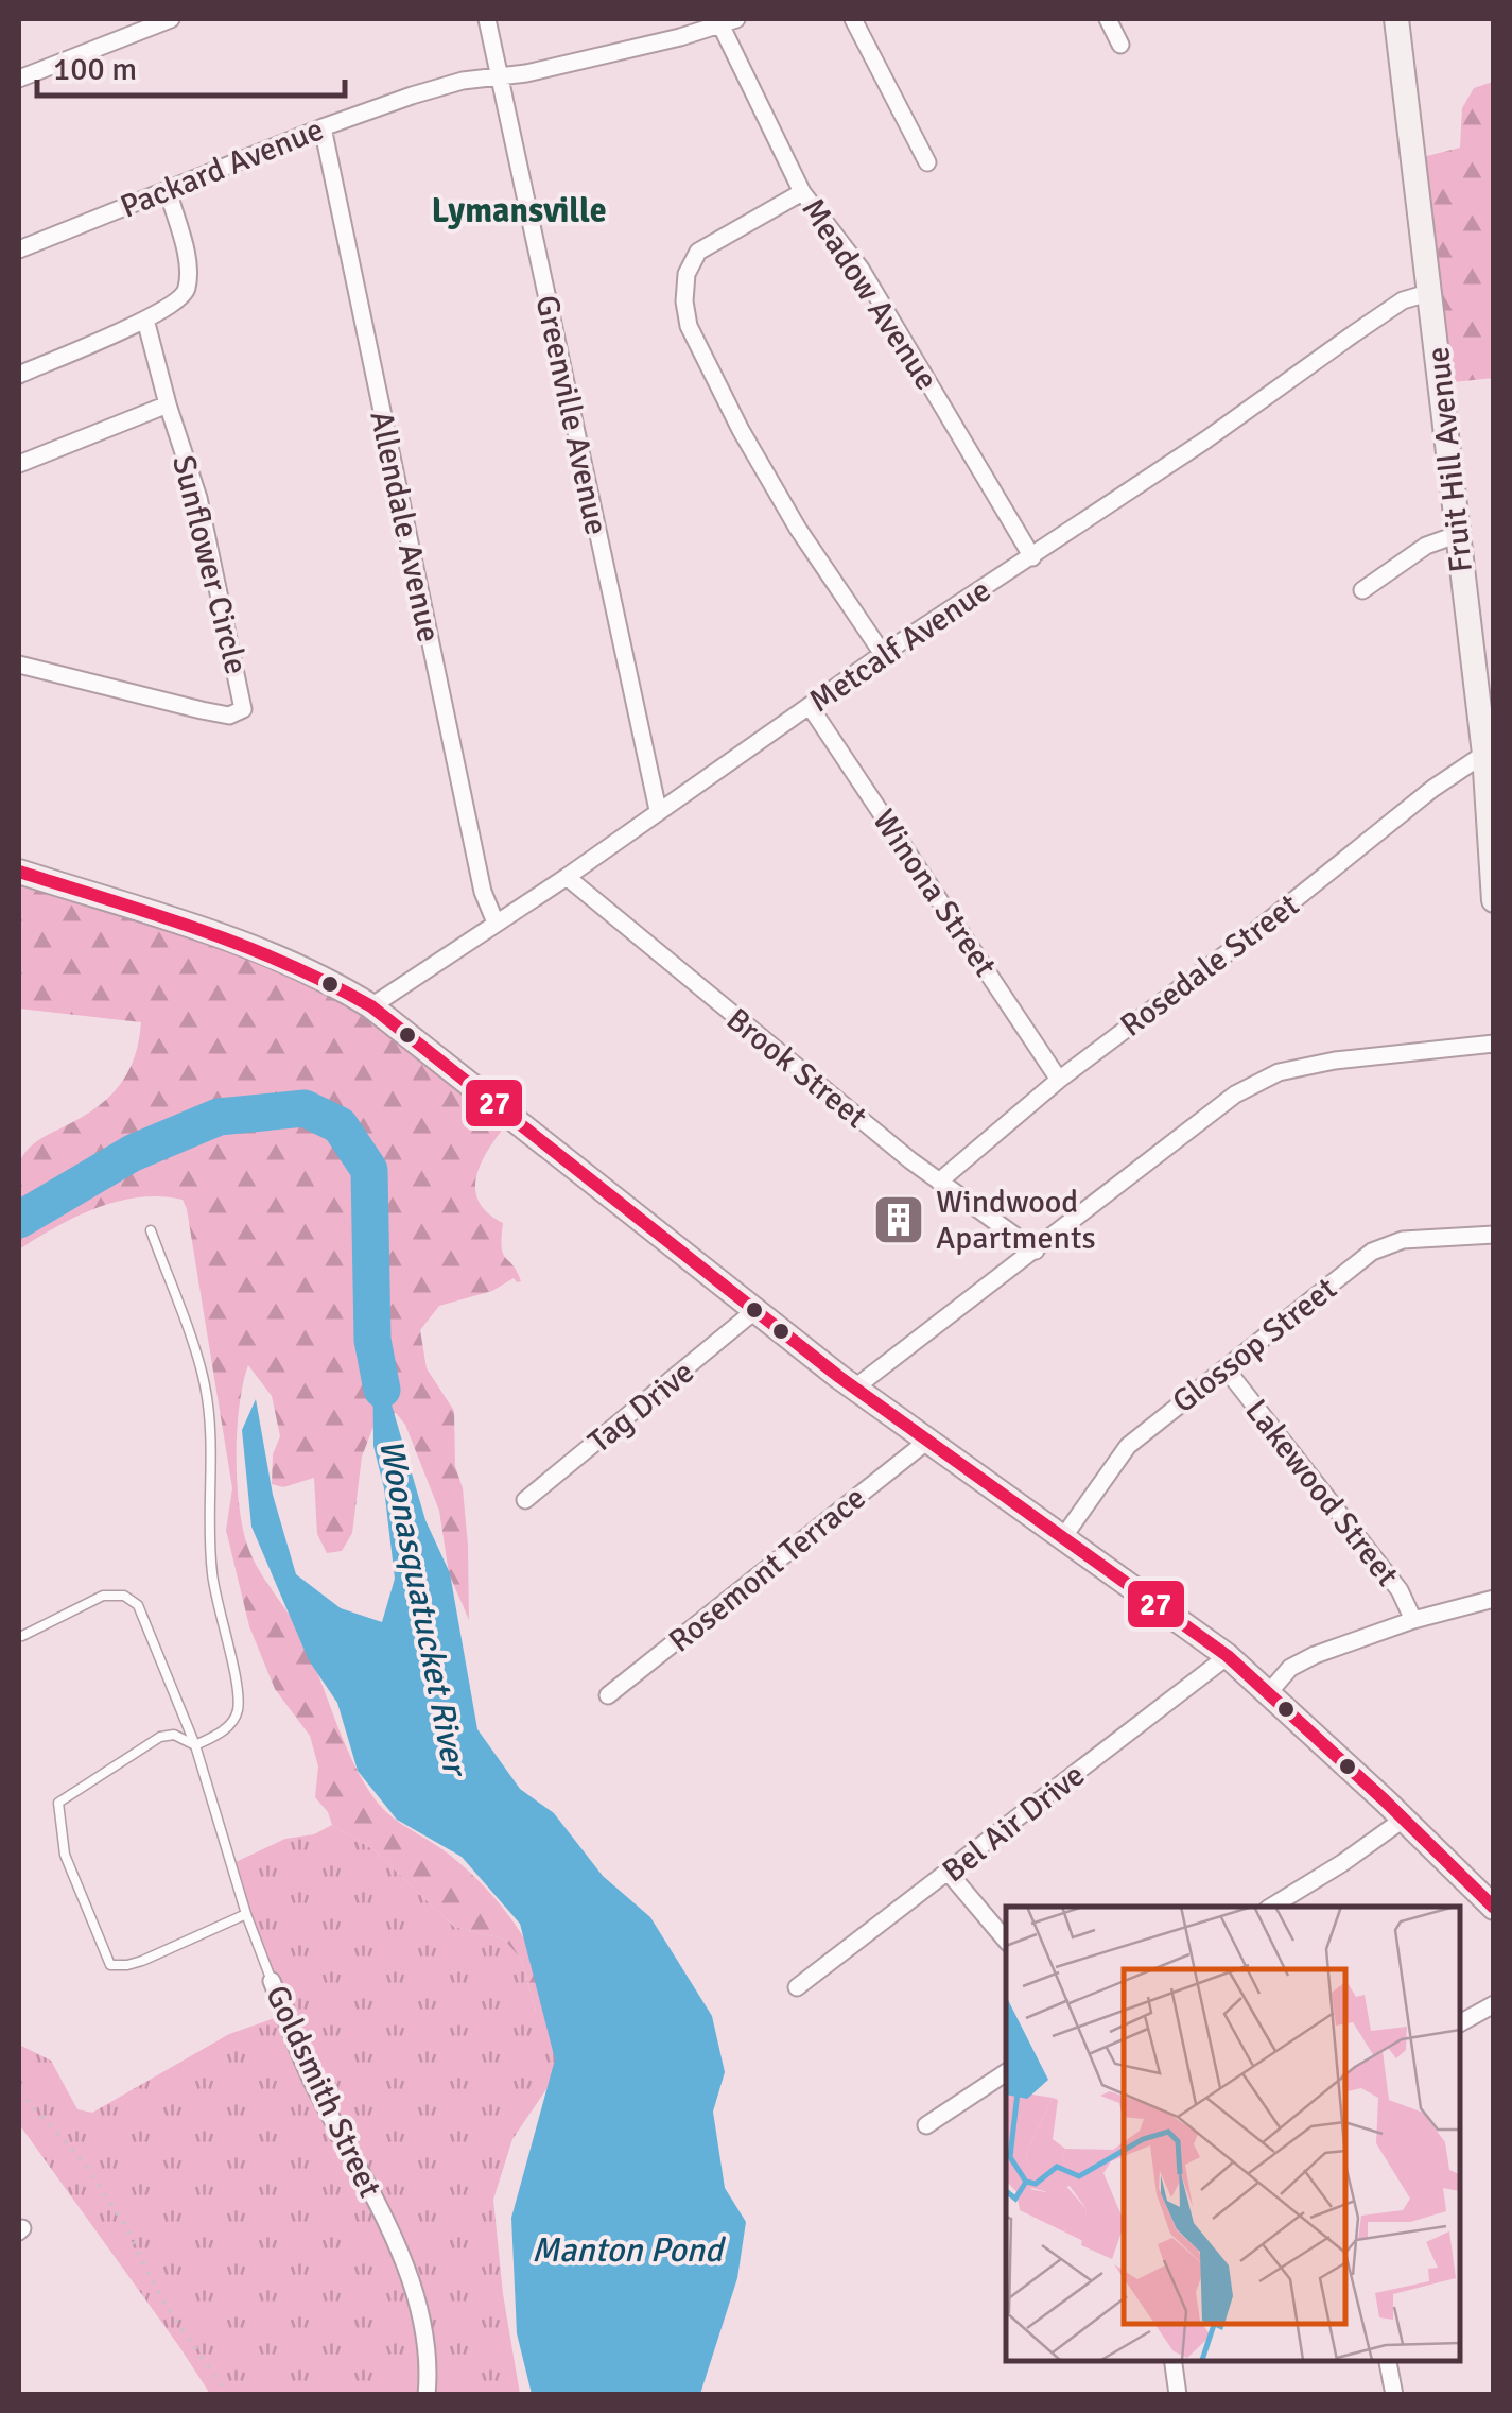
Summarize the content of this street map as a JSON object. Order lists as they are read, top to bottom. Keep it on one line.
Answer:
{"streets":{"street":["Packard Avenue","Meadow Avenue","Greenville Avenue","Fruit Hill Avenue","Allendale Avenue","Sunflower Circle","Metcalf Avenue","Winona Street","Rosedale Street","Brook Street","Glossop Street","Tag Drive","Lakewood Street","Rosemont Terrace","Bel Air Drive","Goldsmith Street"]},"crossings":[["Packard Avenue","Meadow Avenue"],["Packard Avenue","Greenville Avenue"],["Packard Avenue","Allendale Avenue"],["Meadow Avenue","Metcalf Avenue"],["Greenville Avenue","Metcalf Avenue"],["Fruit Hill Avenue","Metcalf Avenue"],["Fruit Hill Avenue","Rosedale Street"],["Allendale Avenue","Metcalf Avenue"],["Metcalf Avenue","Winona Street"],["Metcalf Avenue","Brook Street"],["Winona Street","Rosedale Street"],["Rosedale Street","Brook Street"],["Glossop Street","Lakewood Street"]],"districts":["Lymansville"],"water":["Woonasquatucket River","Manton Pond"],"places":{"building":["Windwood Apartments"]},"lines":["transit line 27"],"scale_bar":"100 m"}
